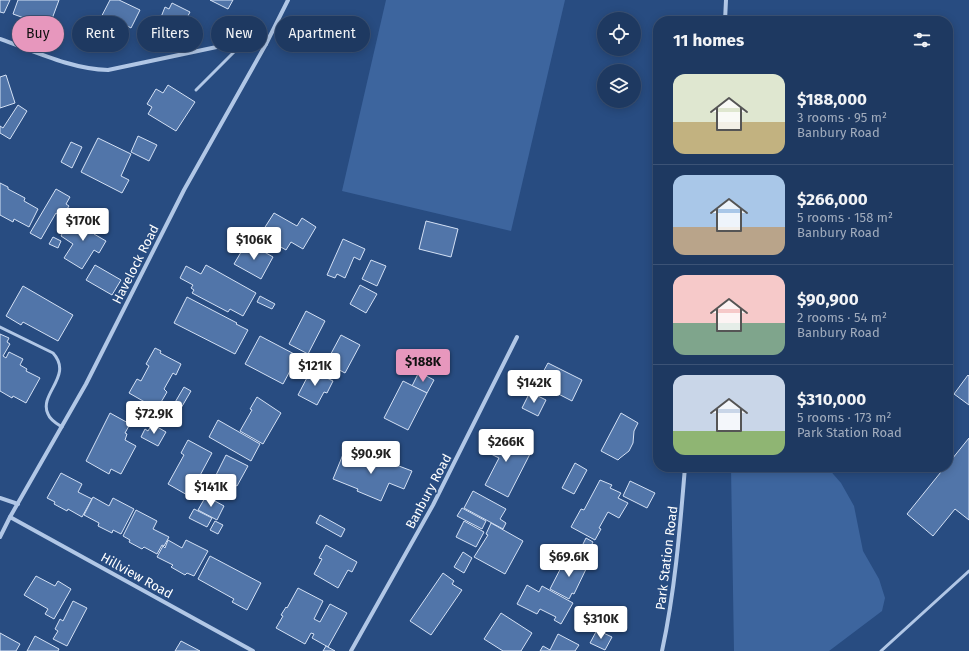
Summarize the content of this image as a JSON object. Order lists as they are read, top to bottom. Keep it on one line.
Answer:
{"streets":{"street":["Havelock Road","Banbury Road","Park Station Road","Hillview Road"]},"crossings":[["Havelock Road","Hillview Road"]],"page":{"chip":["Buy","Rent","Filters","New","Apartment"],"heading":"11 homes","list":[{"name":"$188,000","note":"3 rooms · 95 m² · Banbury Road"},{"name":"$266,000","note":"5 rooms · 158 m² · Banbury Road"},{"name":"$90,900","note":"2 rooms · 54 m² · Banbury Road"},{"name":"$310,000","note":"5 rooms · 173 m² · Park Station Road"}],"price":["$170K","$106K","$188K","$121K","$142K","$72.9K","$266K","$90.9K","$141K","$69.6K","$310K"]}}
